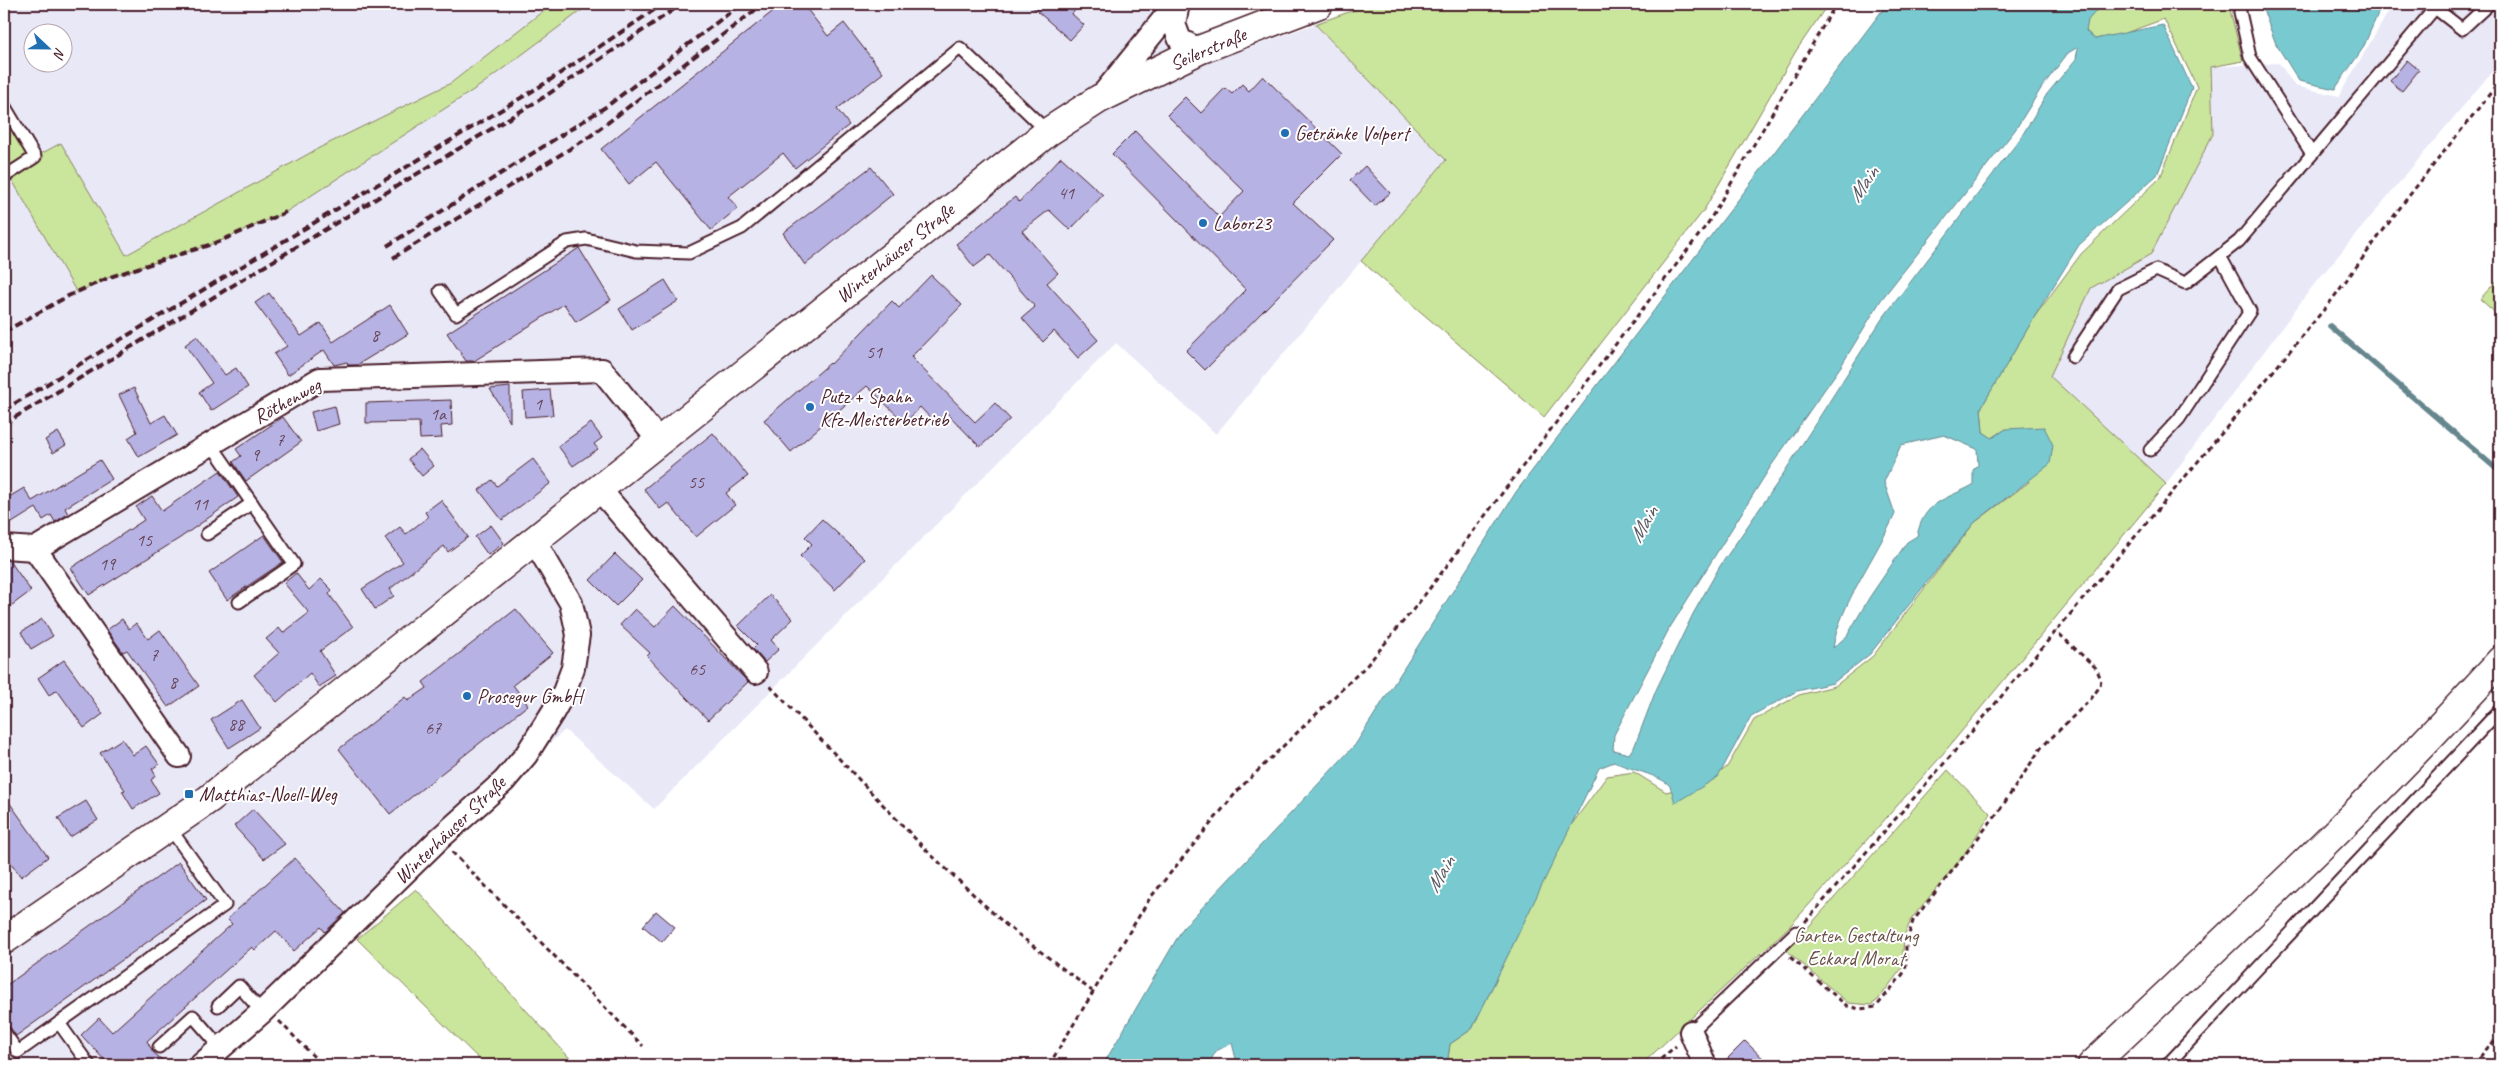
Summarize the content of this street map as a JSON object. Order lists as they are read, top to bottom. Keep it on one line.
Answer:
{"streets":{"main road":["Seilerstraße","Winterhäuser Straße"],"street":["Röthenweg"]},"crossings":[["Seilerstraße","Winterhäuser Straße"],["Winterhäuser Straße","Röthenweg"]],"water":["Main"],"parks":["Garten Gestaltung Eckard Morat"],"places":{"other":["Getränke Volpert","Labor23","Putz + Spahn Kfz-Meisterbetrieb","Prosegur GmbH"],"transit":["Matthias-Noell-Weg"]},"house_numbers":["41","8","51","1","1a","7","9","55","11","15","19","7","65","8","88","67"],"north":"right"}
